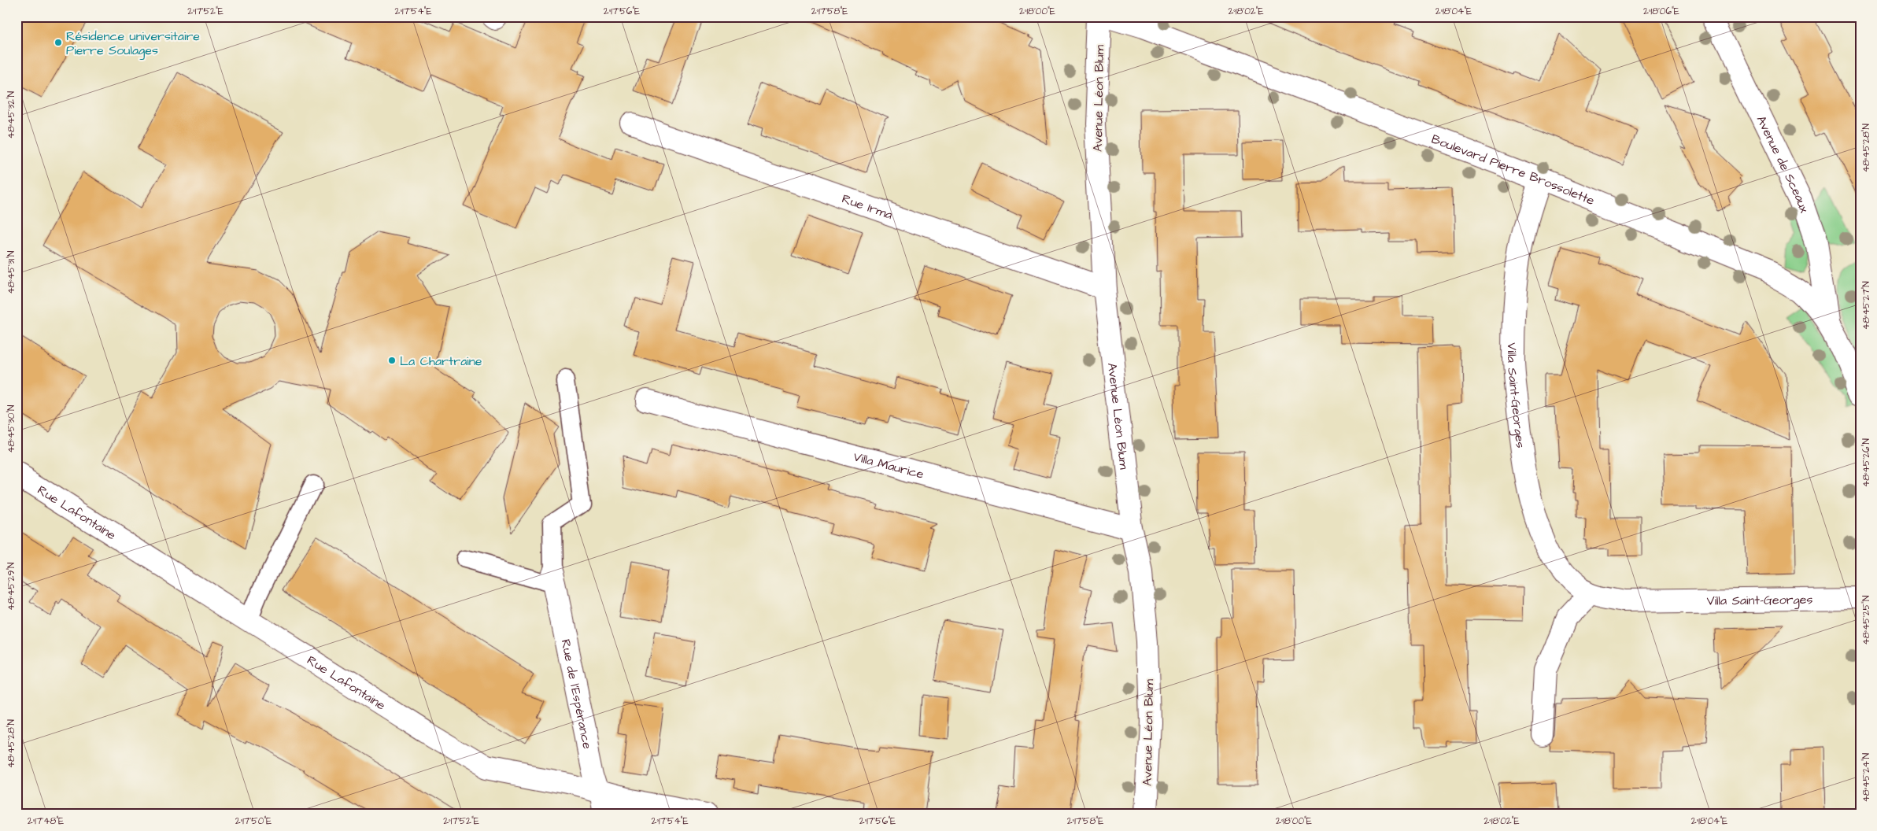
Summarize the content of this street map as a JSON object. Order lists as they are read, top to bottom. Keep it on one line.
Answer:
{"streets":{"street":["Avenue Léon Blum","Avenue de Sceaux","Boulevard Pierre Brossolette","Rue Irma","Villa Saint-Georges","Villa Maurice","Rue Lafontaine","Rue de l'Espérance"]},"crossings":[["Avenue Léon Blum","Rue Irma"],["Avenue Léon Blum","Villa Maurice"],["Avenue de Sceaux","Boulevard Pierre Brossolette"],["Boulevard Pierre Brossolette","Villa Saint-Georges"],["Rue Lafontaine","Rue de l'Espérance"]],"places":["Résidence universitaire Pierre Soulages","La Chartraine"],"coordinates":["2°17'52\"E","2°17'54\"E","2°17'56\"E","2°17'58\"E","2°18'00\"E","2°18'02\"E","2°18'04\"E","2°18'06\"E","48°45'32\"N","48°45'28\"N","48°45'31\"N","48°45'27\"N","48°45'30\"N","48°45'26\"N","48°45'29\"N","48°45'25\"N","48°45'24\"N","2°17'48\"E","2°17'50\"E"]}
